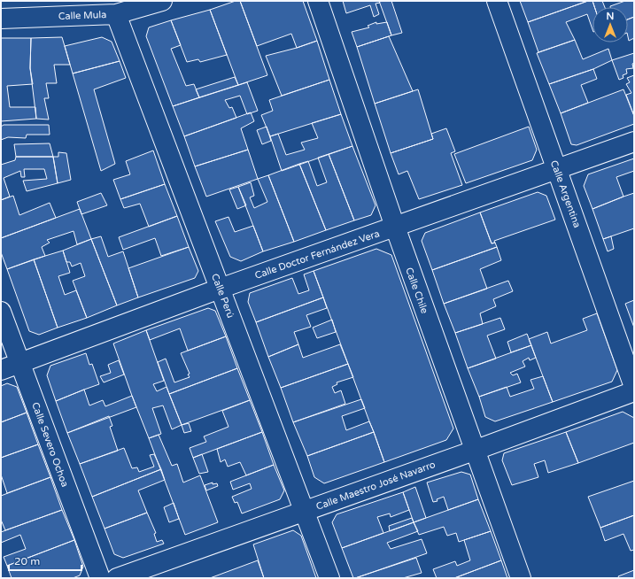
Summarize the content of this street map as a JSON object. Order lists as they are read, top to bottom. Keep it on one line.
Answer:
{"streets":{"street":["Calle Mula","Calle Argentina","Calle Doctor Fernández Vera","Calle Chile","Calle Perú","Calle Severo Ochoa","Calle Maestro José Navarro"]},"crossings":[["Calle Mula","Calle Perú"],["Calle Argentina","Calle Doctor Fernández Vera"],["Calle Doctor Fernández Vera","Calle Chile"],["Calle Doctor Fernández Vera","Calle Perú"],["Calle Doctor Fernández Vera","Calle Severo Ochoa"],["Calle Chile","Calle Maestro José Navarro"],["Calle Perú","Calle Maestro José Navarro"]],"scale_bar":"20 m","north":"top"}
